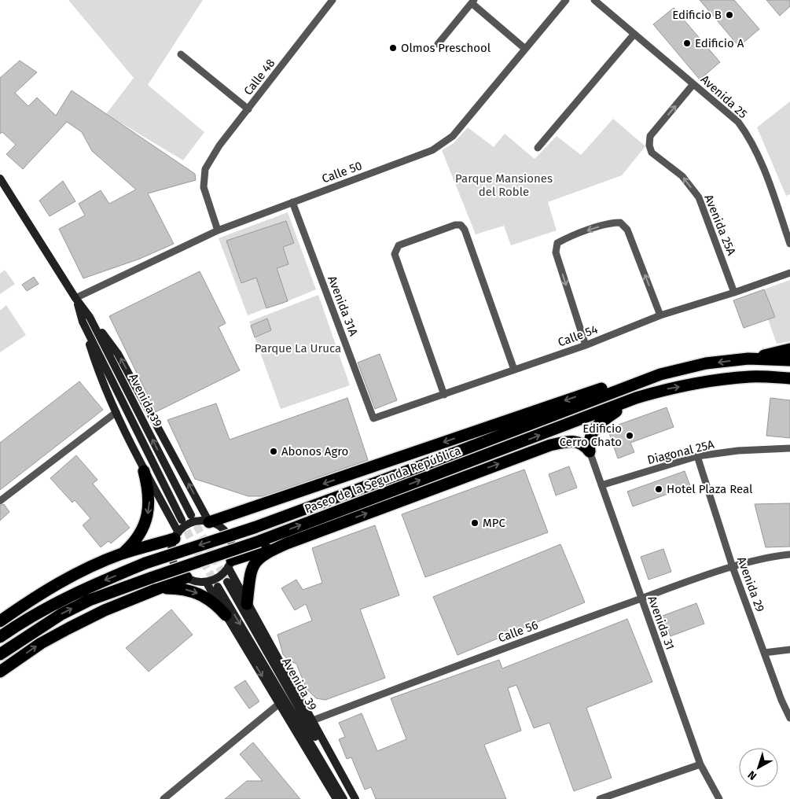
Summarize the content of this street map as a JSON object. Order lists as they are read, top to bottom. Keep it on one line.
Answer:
{"streets":{"highway":["Paseo de la Segunda República"],"main road":["Avenida 39"],"street":["Calle 48","Avenida 25","Calle 50","Avenida 25A","Avenida 31A","Calle 54","Diagonal 25A","Avenida 29","Avenida 31","Calle 56"]},"crossings":[["Calle 48","Calle 50"],["Avenida 25","Avenida 25A"],["Calle 50","Avenida 31A"],["Calle 50","Avenida 39"],["Avenida 25A","Calle 54"],["Avenida 31A","Calle 54"],["Diagonal 25A","Avenida 29"],["Diagonal 25A","Avenida 31"],["Avenida 29","Calle 56"],["Avenida 31","Calle 56"]],"one_way":["Avenida 25A"],"parks":["Parque Mansiones del Roble","Parque La Uruca"],"places":["Edificio B","Edificio A","Olmos Preschool","Edificio Cerro Chato","Abonos Agro","Hotel Plaza Real","MPC"],"north":"bottom left"}
